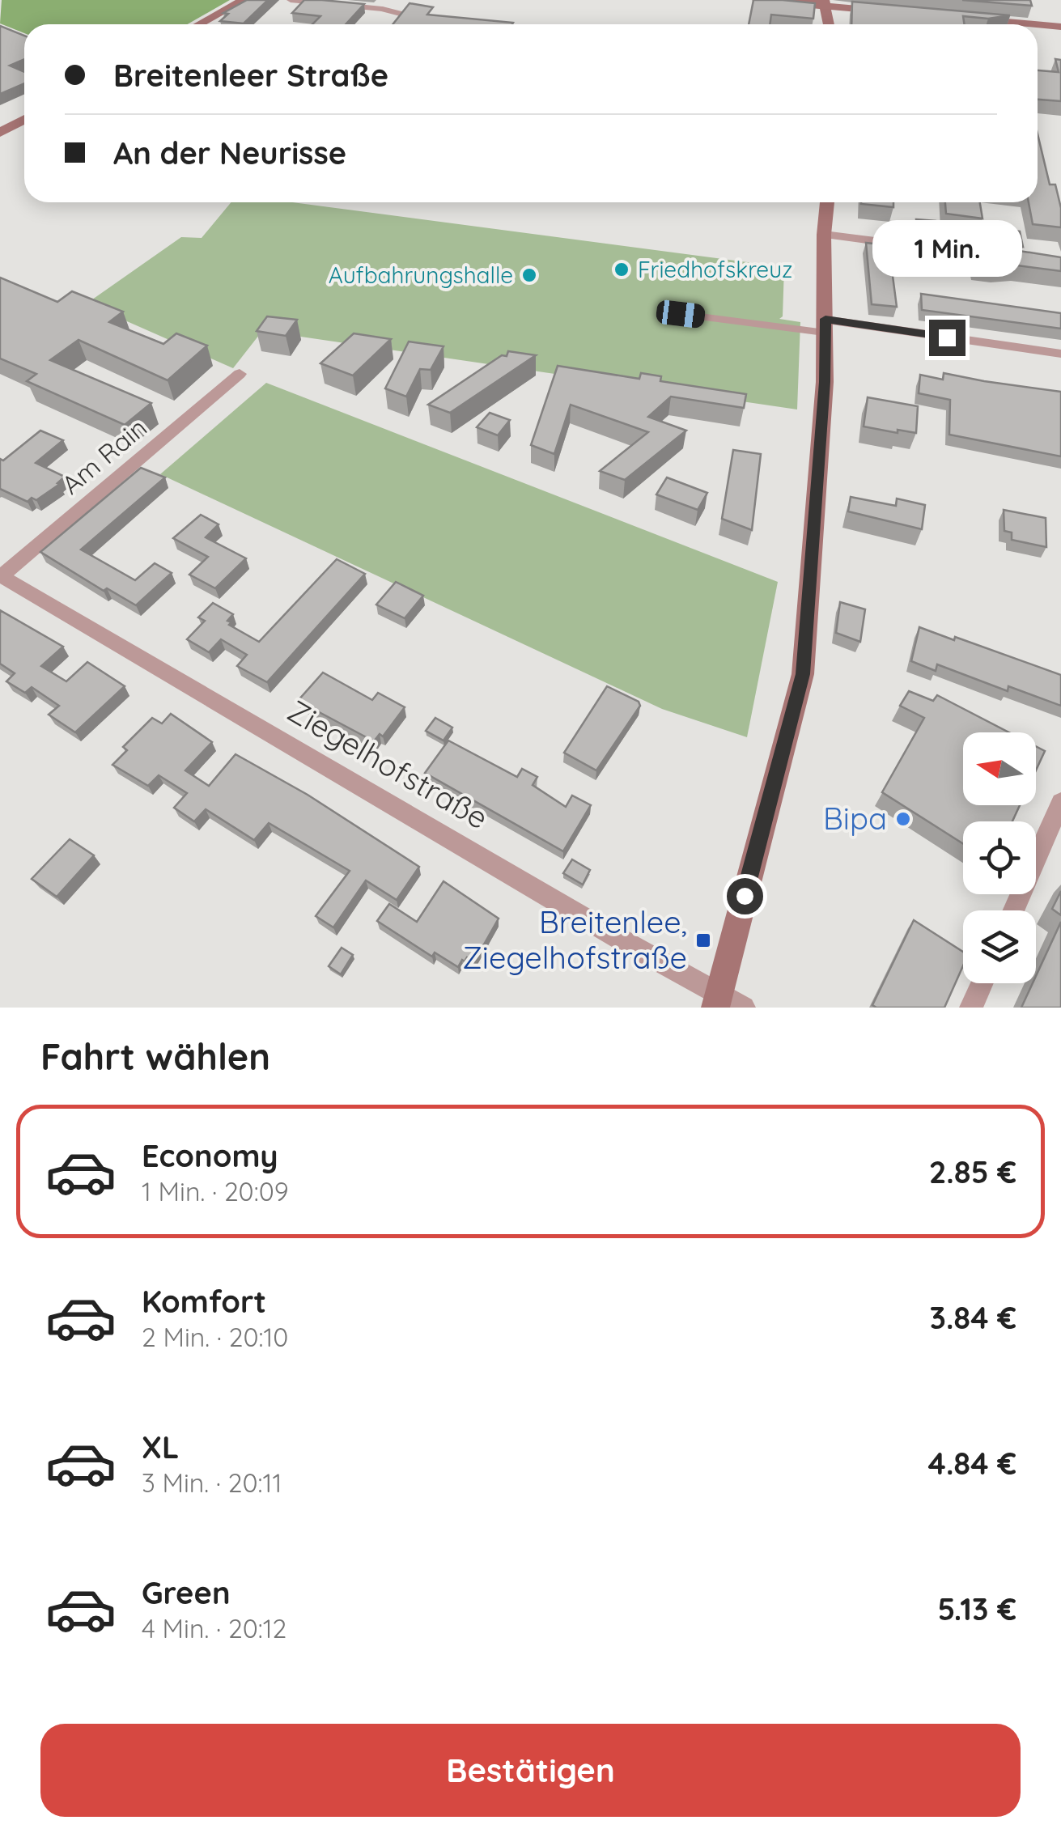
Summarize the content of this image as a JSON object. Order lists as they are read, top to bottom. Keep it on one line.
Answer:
{"streets":{"street":["Am Rain","Ziegelhofstraße"]},"crossings":[["Am Rain","Ziegelhofstraße"]],"places":{"other":["Friedhofskreuz","Aufbahrungshalle","Bipa"],"transit":["Breitenlee, Ziegelhofstraße"]},"north":"left","page":{"banner":["Breitenleer Straße","An der Neurisse"],"bubble":"1 Min.","heading":"Fahrt wählen","list":[{"name":"Economy","note":"1 Min. · 20:09","value":"2.85 €"},{"name":"Komfort","note":"2 Min. · 20:10","value":"3.84 €"},{"name":"XL","note":"3 Min. · 20:11","value":"4.84 €"},{"name":"Green","note":"4 Min. · 20:12","value":"5.13 €"}],"buttons":"Bestätigen"}}
